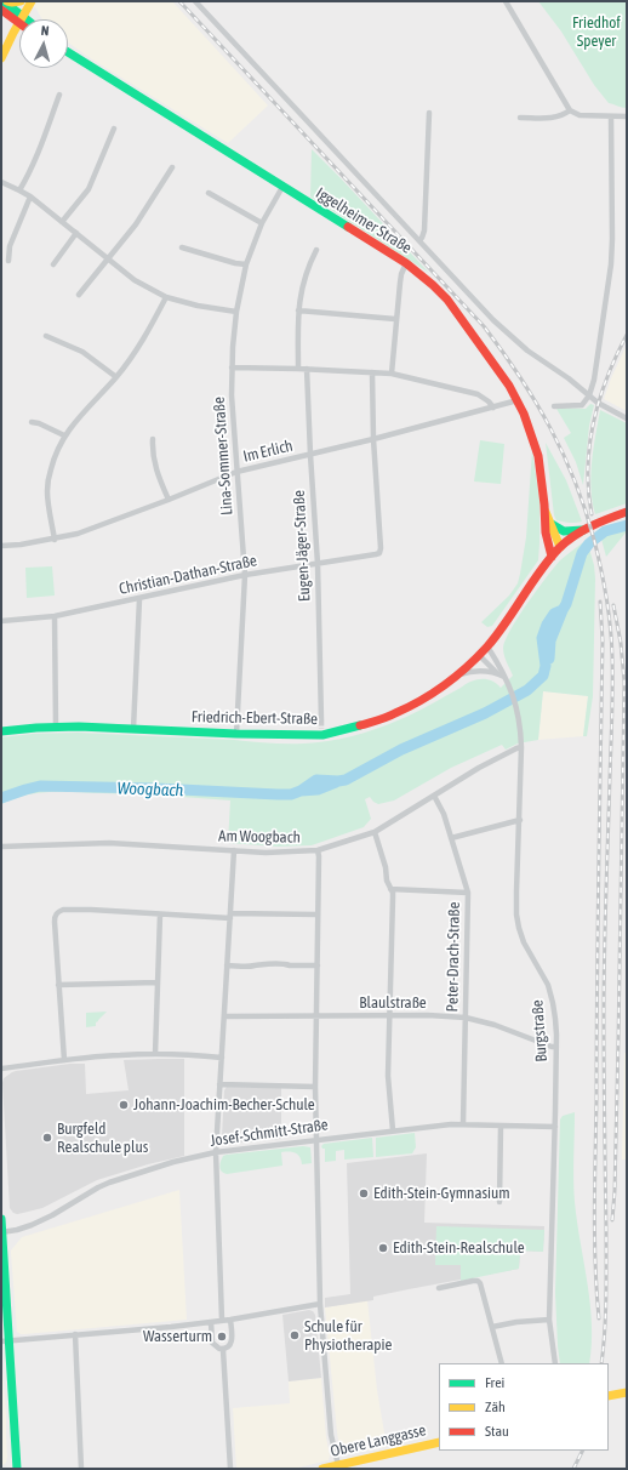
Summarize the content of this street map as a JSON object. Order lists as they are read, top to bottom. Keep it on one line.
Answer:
{"streets":{"main road":["Iggelheimer Straße","Friedrich-Ebert-Straße","Obere Langgasse"],"street":["Im Erlich","Lina-Sommer-Straße","Eugen-Jäger-Straße","Christian-Dathan-Straße","Am Woogbach","Peter-Drach-Straße","Blaulstraße","Burgstraße","Josef-Schmitt-Straße"]},"crossings":[["Iggelheimer Straße","Im Erlich"],["Iggelheimer Straße","Lina-Sommer-Straße"],["Iggelheimer Straße","Friedrich-Ebert-Straße"],["Im Erlich","Lina-Sommer-Straße"],["Im Erlich","Eugen-Jäger-Straße"],["Im Erlich","Christian-Dathan-Straße"],["Lina-Sommer-Straße","Christian-Dathan-Straße"],["Lina-Sommer-Straße","Friedrich-Ebert-Straße"],["Eugen-Jäger-Straße","Christian-Dathan-Straße"],["Friedrich-Ebert-Straße","Burgstraße"],["Am Woogbach","Peter-Drach-Straße"],["Am Woogbach","Burgstraße"],["Peter-Drach-Straße","Blaulstraße"],["Peter-Drach-Straße","Josef-Schmitt-Straße"],["Blaulstraße","Burgstraße"],["Burgstraße","Josef-Schmitt-Straße"]],"water":["Woogbach"],"parks":["Friedhof Speyer"],"places":["Johann-Joachim-Becher-Schule","Burgfeld Realschule plus","Edith-Stein-Gymnasium","Edith-Stein-Realschule","Schule für Physiotherapie","Wasserturm"],"legend":["Frei","Zäh","Stau"],"north":"top"}
